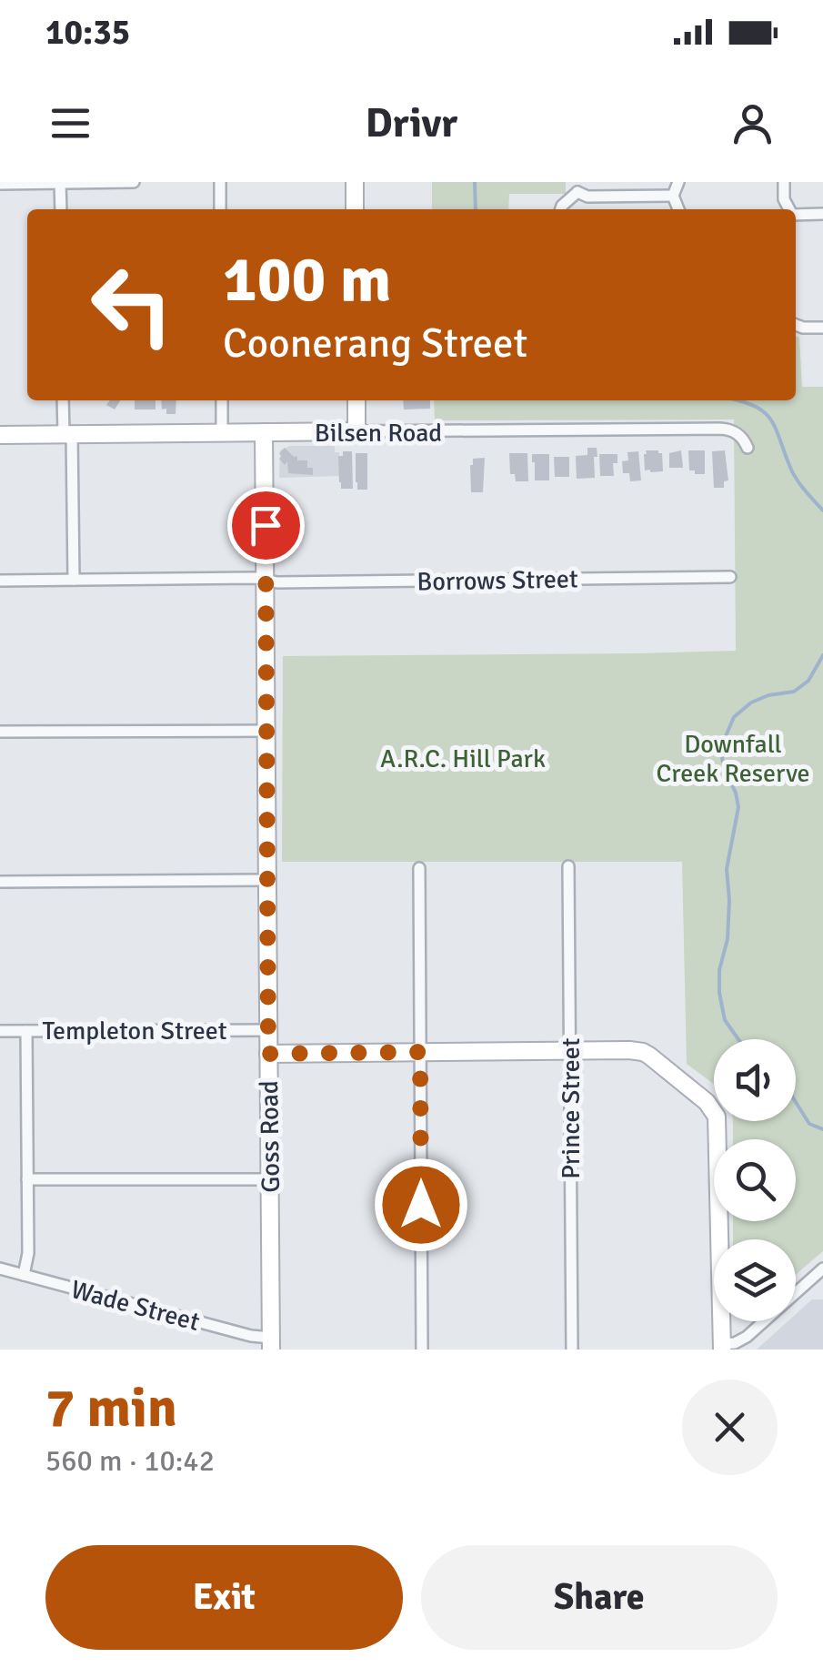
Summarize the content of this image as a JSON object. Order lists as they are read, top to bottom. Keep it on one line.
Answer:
{"streets":{"street":["Bilsen Road","Borrows Street","Templeton Street","Prince Street","Goss Road","Wade Street"]},"crossings":[["Bilsen Road","Goss Road"],["Borrows Street","Goss Road"],["Templeton Street","Goss Road"],["Goss Road","Wade Street"]],"parks":["Downfall Creek Reserve","A.R.C. Hill Park"],"page":{"status":"10:35","header":"Drivr","turn":["100 m","Coonerang Street"],"heading":["7 min","560 m · 10:42"],"buttons":["Exit","Share"]}}
